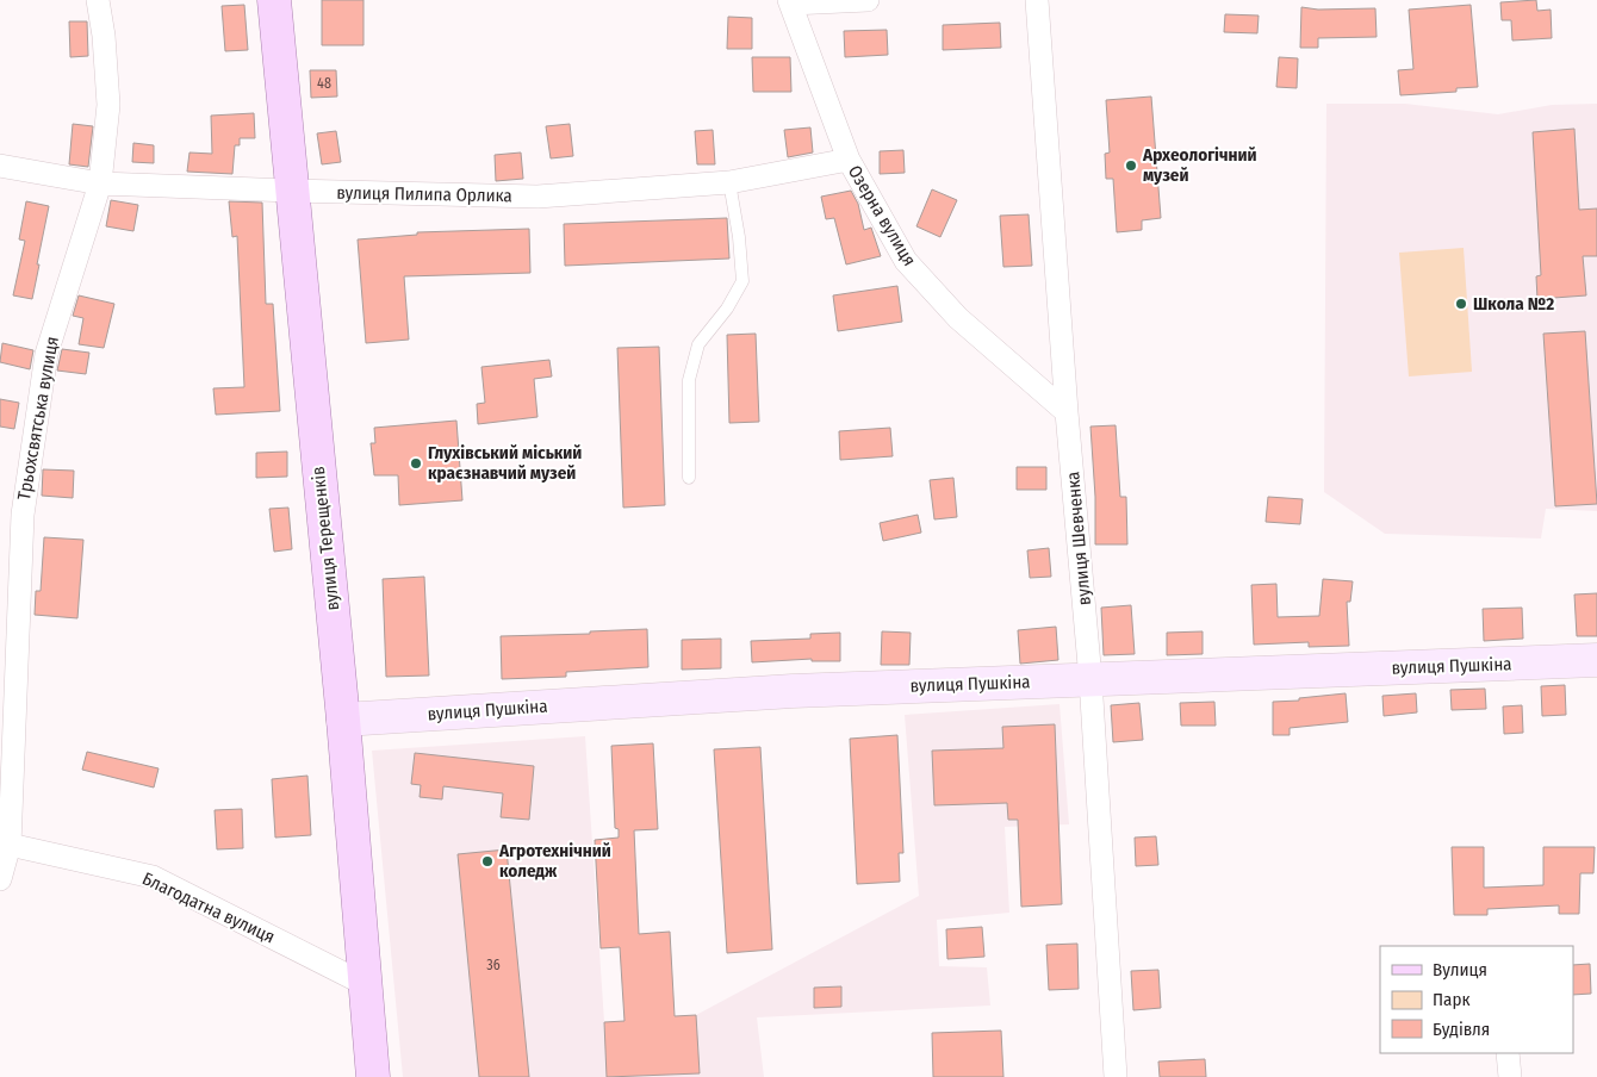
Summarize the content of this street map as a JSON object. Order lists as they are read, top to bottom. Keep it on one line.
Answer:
{"streets":{"main road":["вулиця Терещенків"],"street":["вулиця Пилипа Орлика","Озерна вулиця","Трьохсвятська вулиця","вулиця Шевченка","вулиця Пушкіна","Благодатна вулиця"]},"crossings":[["вулиця Пилипа Орлика","Озерна вулиця"],["вулиця Пилипа Орлика","Трьохсвятська вулиця"],["вулиця Пилипа Орлика","вулиця Терещенків"],["Озерна вулиця","вулиця Шевченка"],["Трьохсвятська вулиця","Благодатна вулиця"],["вулиця Терещенків","вулиця Пушкіна"],["вулиця Терещенків","Благодатна вулиця"],["вулиця Шевченка","вулиця Пушкіна"]],"places":["Археологічний музей","Школа №2","Глухівський міський краєзнавчий музей","Агротехнічний коледж"],"house_numbers":["48","36"],"legend":["Вулиця","Парк","Будівля"]}
